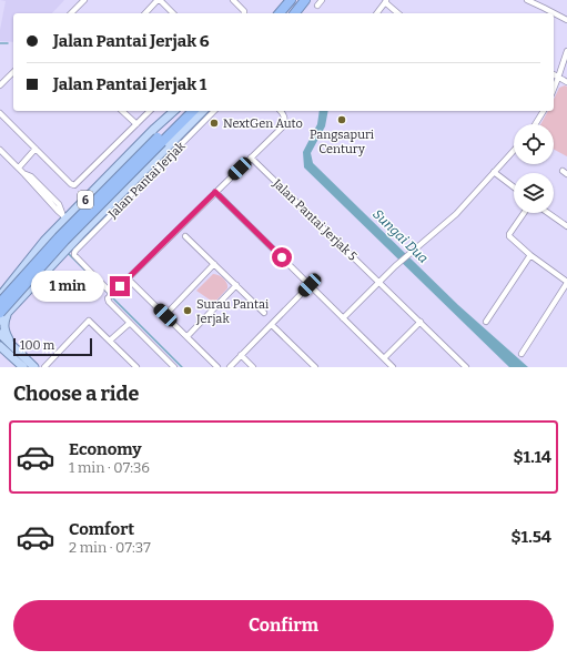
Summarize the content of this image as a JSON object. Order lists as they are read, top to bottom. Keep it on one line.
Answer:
{"streets":{"highway":["6"],"street":["Jalan Pantai Jerjak","Jalan Pantai Jerjak 5"]},"water":["Sungai Dua"],"places":["Pangsapuri Century","NextGen Auto","Surau Pantai Jerjak"],"scale_bar":"100 m","page":{"banner":["Jalan Pantai Jerjak 6","Jalan Pantai Jerjak 1"],"bubble":"1 min","scale":"100 m","heading":"Choose a ride","list":[{"name":"Economy","note":"1 min · 07:36","value":"$1.14"},{"name":"Comfort","note":"2 min · 07:37","value":"$1.54"}],"buttons":"Confirm"}}
